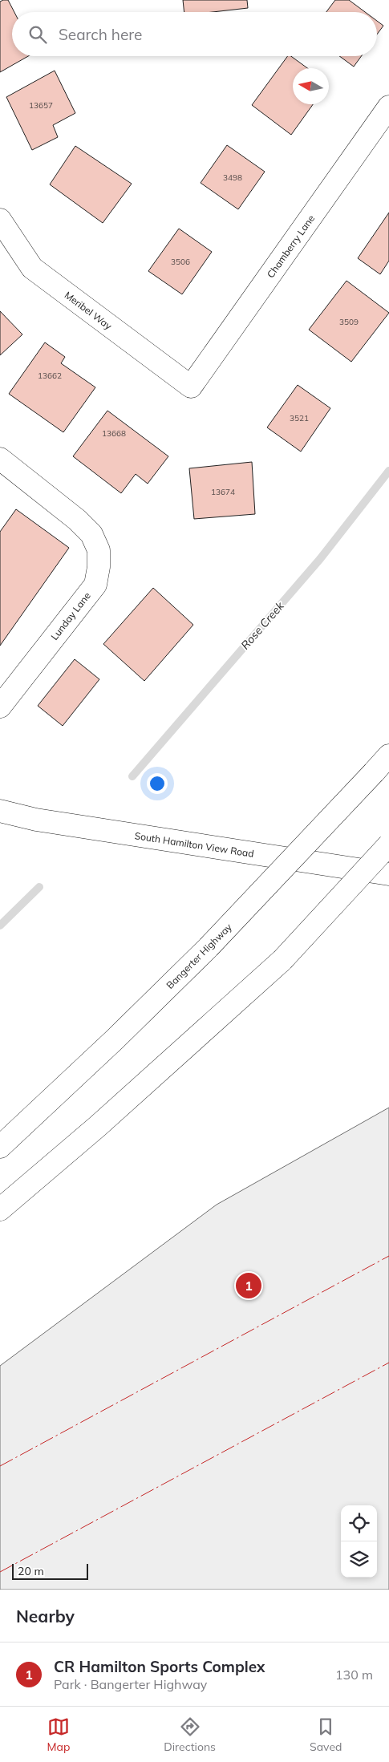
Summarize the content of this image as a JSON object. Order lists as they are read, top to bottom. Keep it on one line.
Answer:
{"streets":{"main road":["Chamberry Lane","Meribel Way","Lunday Lane","South Hamilton View Road","Bangerter Highway"]},"crossings":[["Chamberry Lane","Meribel Way"]],"water":["Rose Creek"],"house_numbers":["13657","3498","3506","3509","13662","3521","13668","13674"],"scale_bar":"20 m","north":"left","page":{"search":"Search here","pins":"1","scale":"20 m","heading":"Nearby","list":[{"mark":"1","name":"CR Hamilton Sports Complex","note":"Park · Bangerter Highway","value":"130 m"}],"nav":["Map","Directions","Saved"]}}
